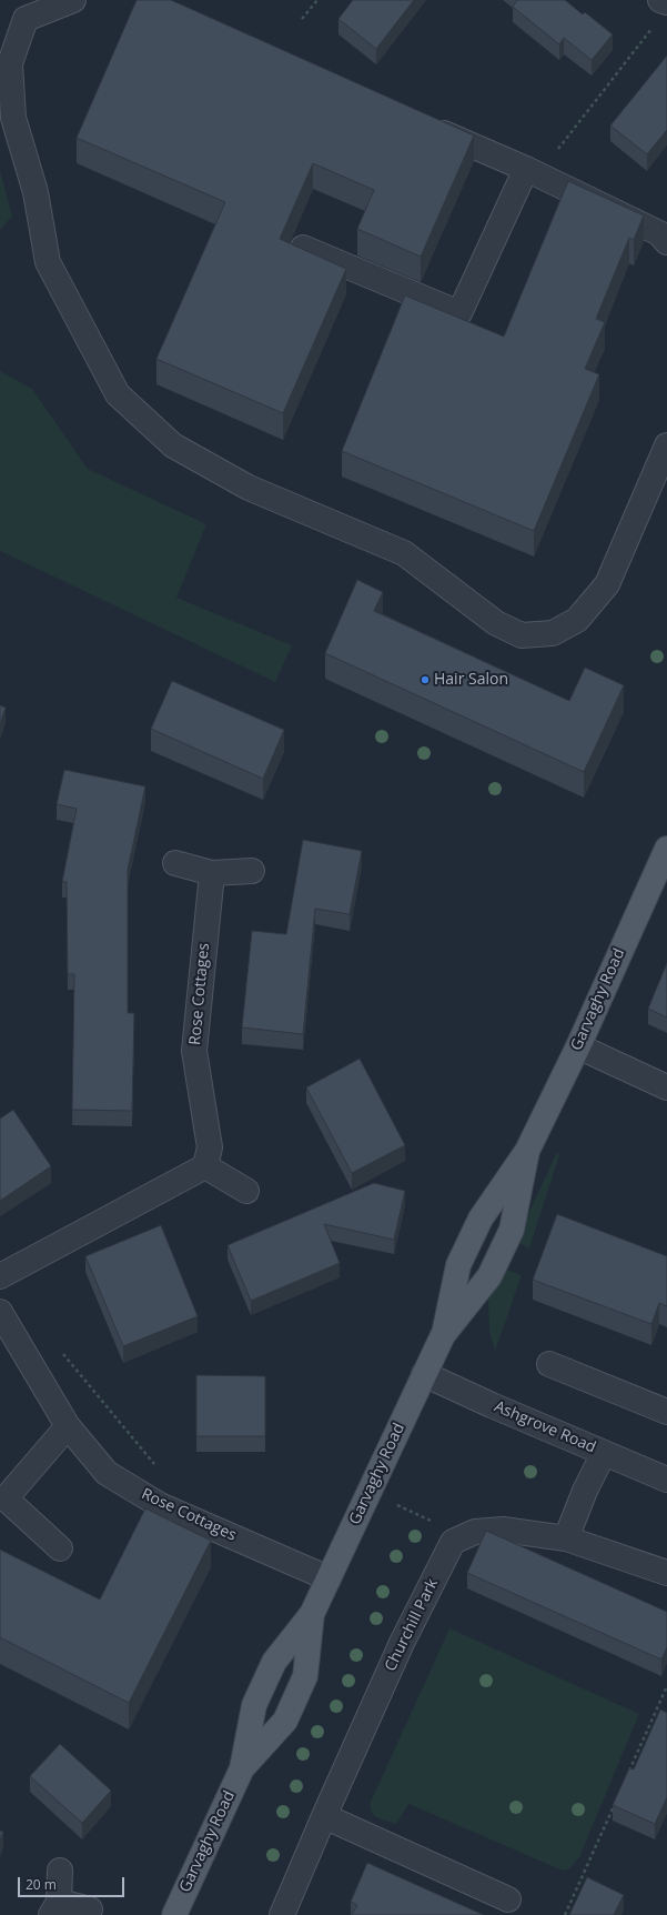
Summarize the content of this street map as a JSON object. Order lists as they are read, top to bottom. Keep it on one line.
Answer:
{"streets":{"main road":["Garvaghy Road"],"street":["Rose Cottages","Ashgrove Road","Churchill Park"]},"crossings":[["Rose Cottages","Garvaghy Road"],["Garvaghy Road","Ashgrove Road"]],"places":["Hair Salon"],"scale_bar":"20 m"}
